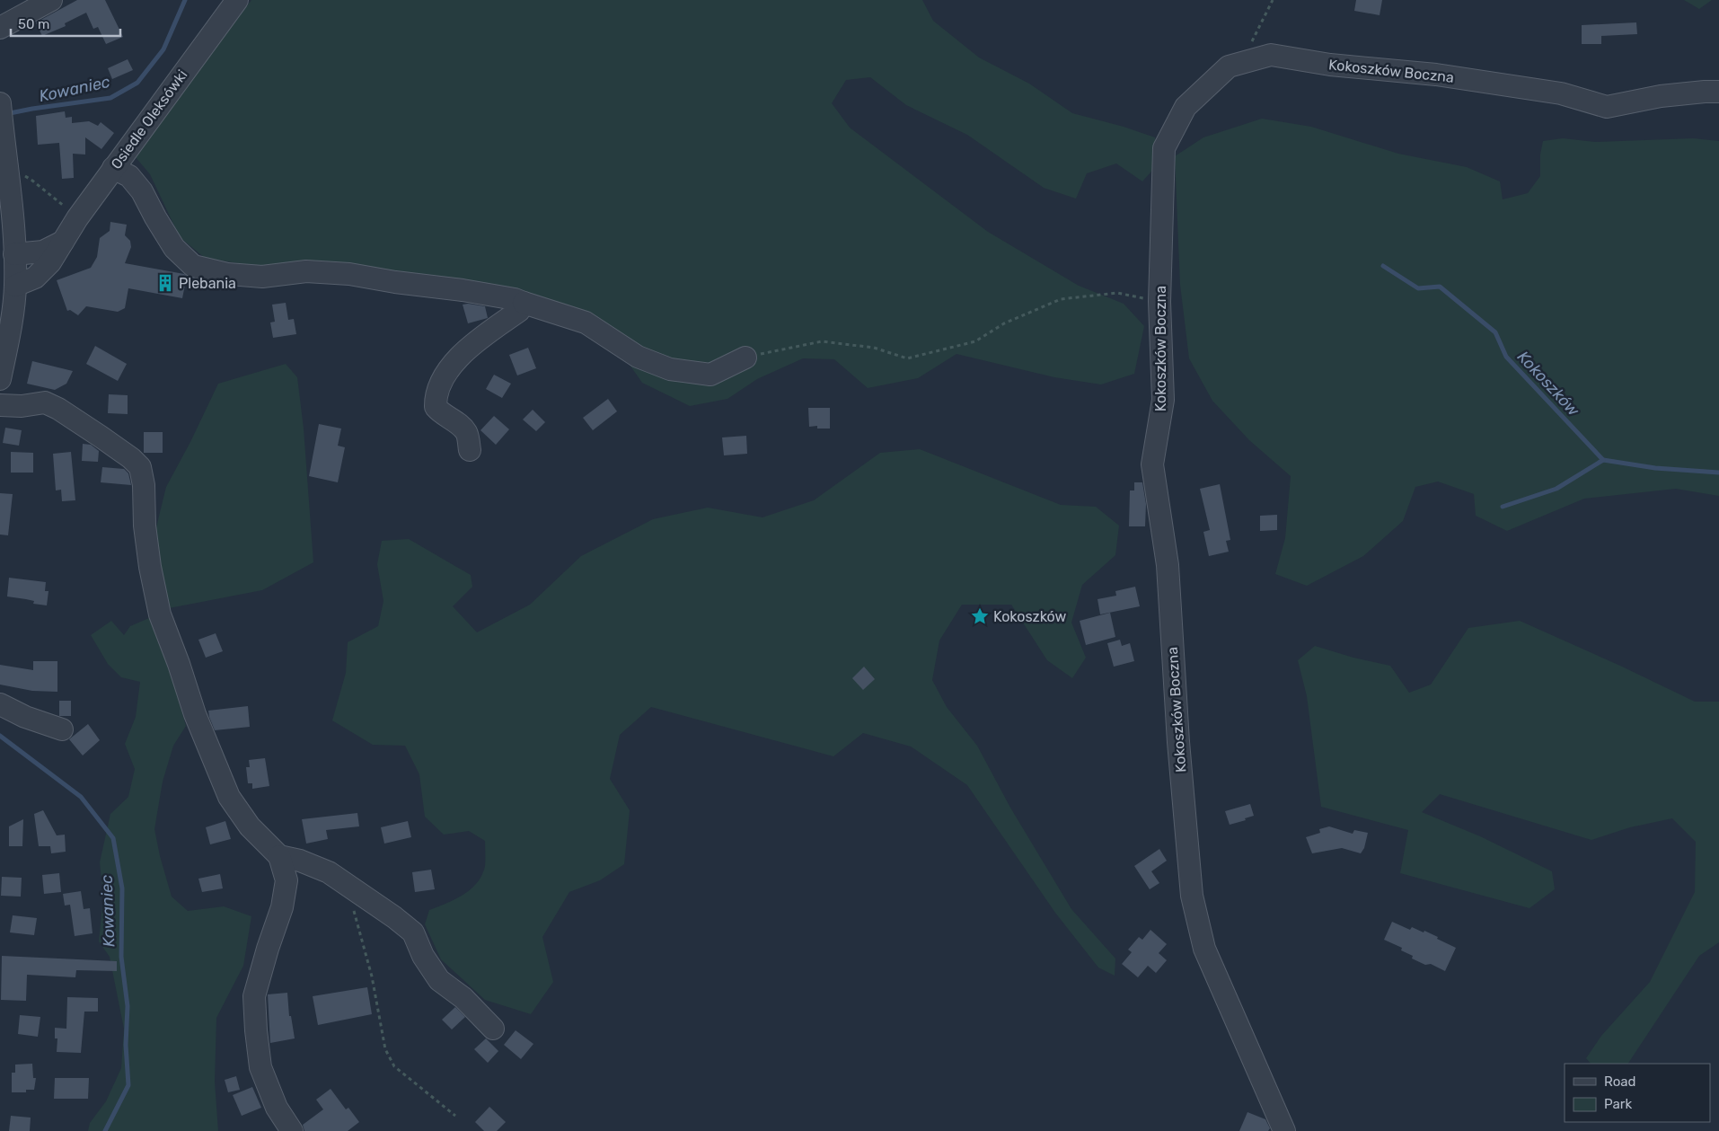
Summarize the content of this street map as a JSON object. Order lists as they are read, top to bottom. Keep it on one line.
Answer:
{"streets":{"street":["Kokoszków Boczna","Osiedle Oleksówki"]},"water":["Kowaniec","Kokoszków"],"places":{"building":["Plebania"],"place":["Kokoszków"]},"legend":["Road","Park"],"scale_bar":"50 m"}
